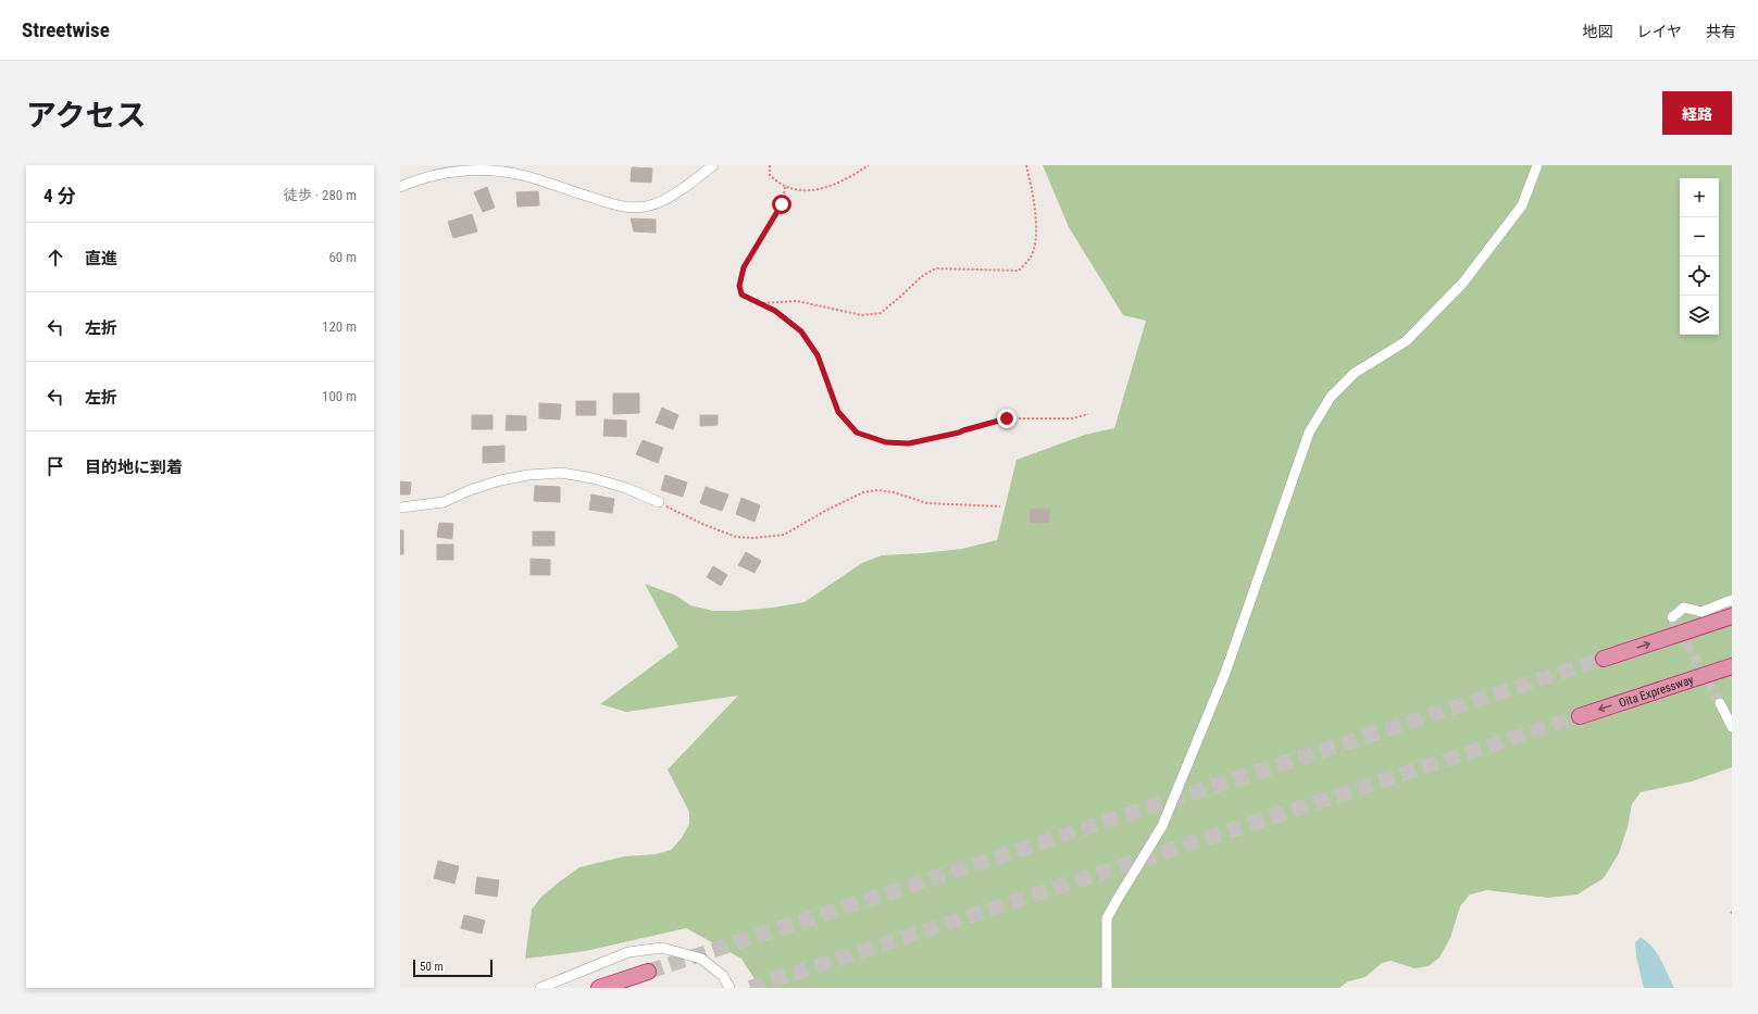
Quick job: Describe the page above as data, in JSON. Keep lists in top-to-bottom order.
{
  "streets": {
    "highway": ["Oita Expressway"]
  },
  "scale_bar": "50 m",
  "page": {
    "header": "Streetwise",
    "nav": ["地図", "レイヤ", "共有"],
    "title": "アクセス",
    "buttons": "経路",
    "heading": ["4 分", "徒歩 · 280 m"],
    "map_buttons": ["+", "−"],
    "list": [
      ["直進", "60 m"],
      ["左折", "120 m"],
      ["左折", "100 m"],
      "目的地に到着"
    ],
    "scale": "50 m"
  }
}
